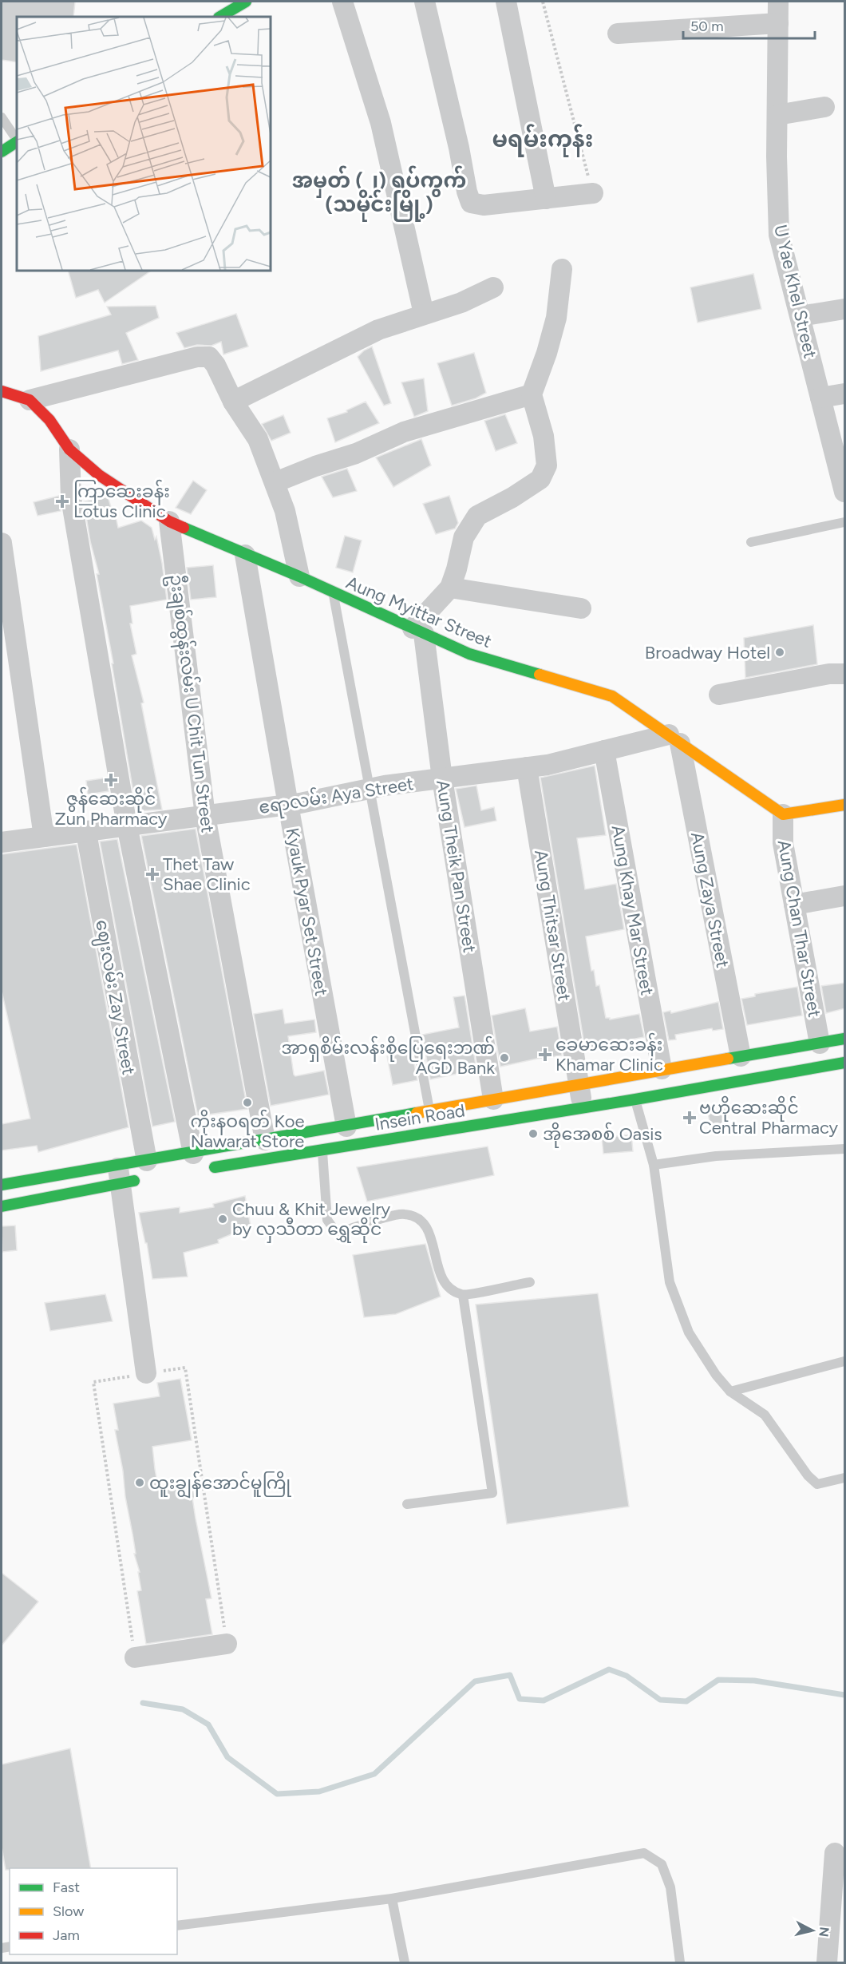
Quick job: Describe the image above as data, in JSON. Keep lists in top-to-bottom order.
{
  "streets": {
    "main road": ["Aung Myittar Street", "Insein Road"],
    "street": [
      "U Yae Khel Street",
      "ဦးချစ်ထွန်းလမ်း U Chit Tun Street",
      "ဧရာလမ်း Aya Street",
      "Aung Theik Pan Street",
      "Aung Zaya Street",
      "Aung Khay Mar Street",
      "Kyauk Pyar Set Street",
      "Aung Thitsar Street",
      "Aung Chan Thar Street",
      "ဈေးလမ်း Zay Street"
    ]
  },
  "crossings": [
    ["Aung Myittar Street", "ဦးချစ်ထွန်းလမ်း U Chit Tun Street"],
    ["Aung Myittar Street", "ဧရာလမ်း Aya Street"],
    ["Aung Myittar Street", "Aung Theik Pan Street"],
    ["Aung Myittar Street", "Aung Zaya Street"],
    ["Aung Myittar Street", "Kyauk Pyar Set Street"],
    ["Aung Myittar Street", "Aung Chan Thar Street"],
    ["ဦးချစ်ထွန်းလမ်း U Chit Tun Street", "ဧရာလမ်း Aya Street"],
    ["ဦးချစ်ထွန်းလမ်း U Chit Tun Street", "Insein Road"],
    ["ဧရာလမ်း Aya Street", "Aung Theik Pan Street"],
    ["ဧရာလမ်း Aya Street", "Aung Zaya Street"],
    ["ဧရာလမ်း Aya Street", "Aung Khay Mar Street"],
    ["ဧရာလမ်း Aya Street", "Kyauk Pyar Set Street"],
    ["ဧရာလမ်း Aya Street", "Aung Thitsar Street"],
    ["ဧရာလမ်း Aya Street", "ဈေးလမ်း Zay Street"],
    ["Aung Theik Pan Street", "Insein Road"],
    ["Aung Zaya Street", "Insein Road"],
    ["Aung Khay Mar Street", "Insein Road"],
    ["Kyauk Pyar Set Street", "Insein Road"],
    ["Aung Thitsar Street", "Insein Road"],
    ["Aung Chan Thar Street", "Insein Road"]
  ],
  "districts": ["မရမ်းကုန်း", "အမှတ် (၂) ရပ်ကွက် (သမိုင်းမြို့)"],
  "places": {
    "health": [
      "ကြာဆေးခန်း Lotus Clinic",
      "ဇွန်ဆေးဆိုင် Zun Pharmacy",
      "Thet Taw Shae Clinic",
      "ခေမာဆေးခန်း Khamar Clinic",
      "ဗဟိုဆေးဆိုင် Central Pharmacy"
    ],
    "other": [
      "Broadway Hotel",
      "အာရှစိမ်းလန်းစိုပြေရေးဘဏ် AGD Bank",
      "ကိုးနဝရတ် Koe Nawarat Store",
      "အိုအေစစ် Oasis",
      "Chuu & Khit Jewelry by လှသီတာ ရွှေဆိုင်",
      "ထူးချွန်အောင်မူကြို"
    ]
  },
  "legend": ["Fast", "Slow", "Jam"],
  "scale_bar": "50 m",
  "north": "right"
}
